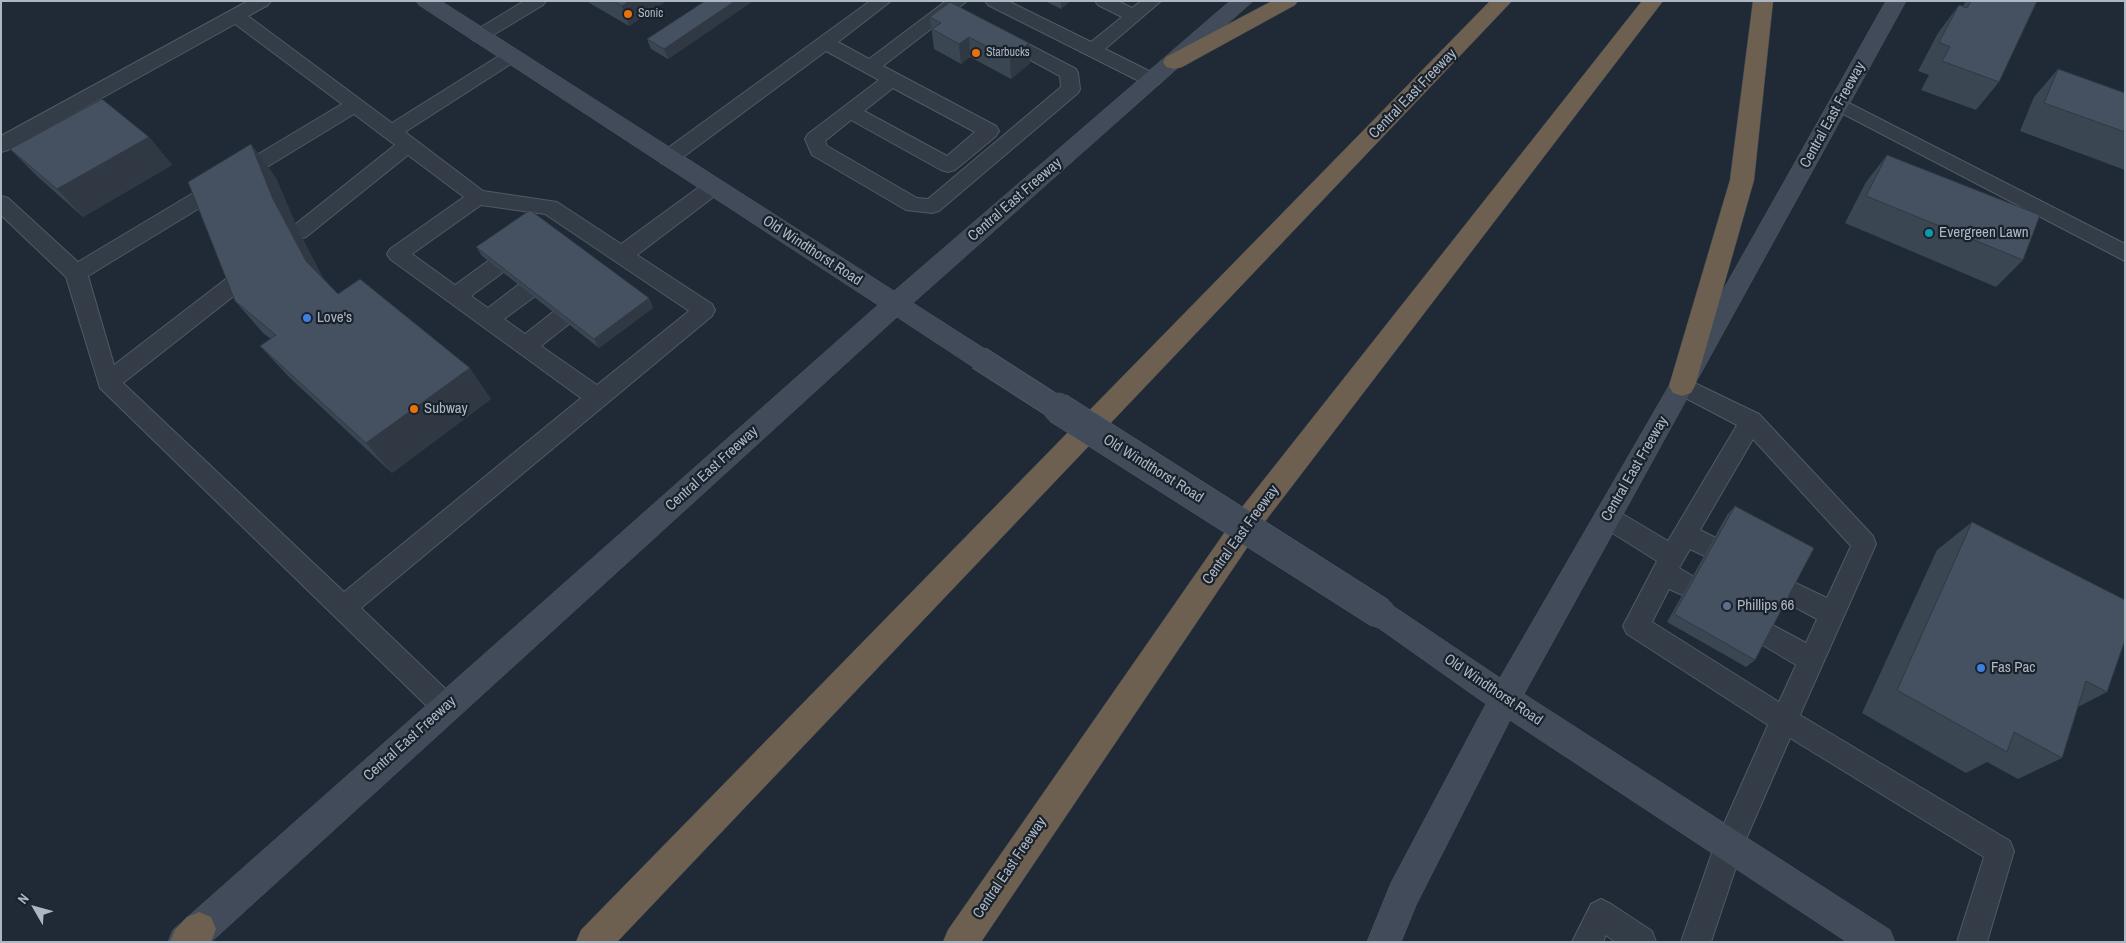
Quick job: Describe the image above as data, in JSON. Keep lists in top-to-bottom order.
{
  "streets": {
    "highway": ["Central East Freeway"],
    "street": ["Old Windthorst Road"]
  },
  "crossings": [
    ["Central East Freeway", "Old Windthorst Road"]
  ],
  "places": [
    "Sonic",
    "Starbucks",
    "Evergreen Lawn",
    "Love's",
    "Subway",
    "Phillips 66",
    "Fas Pac"
  ],
  "north": "top left"
}
